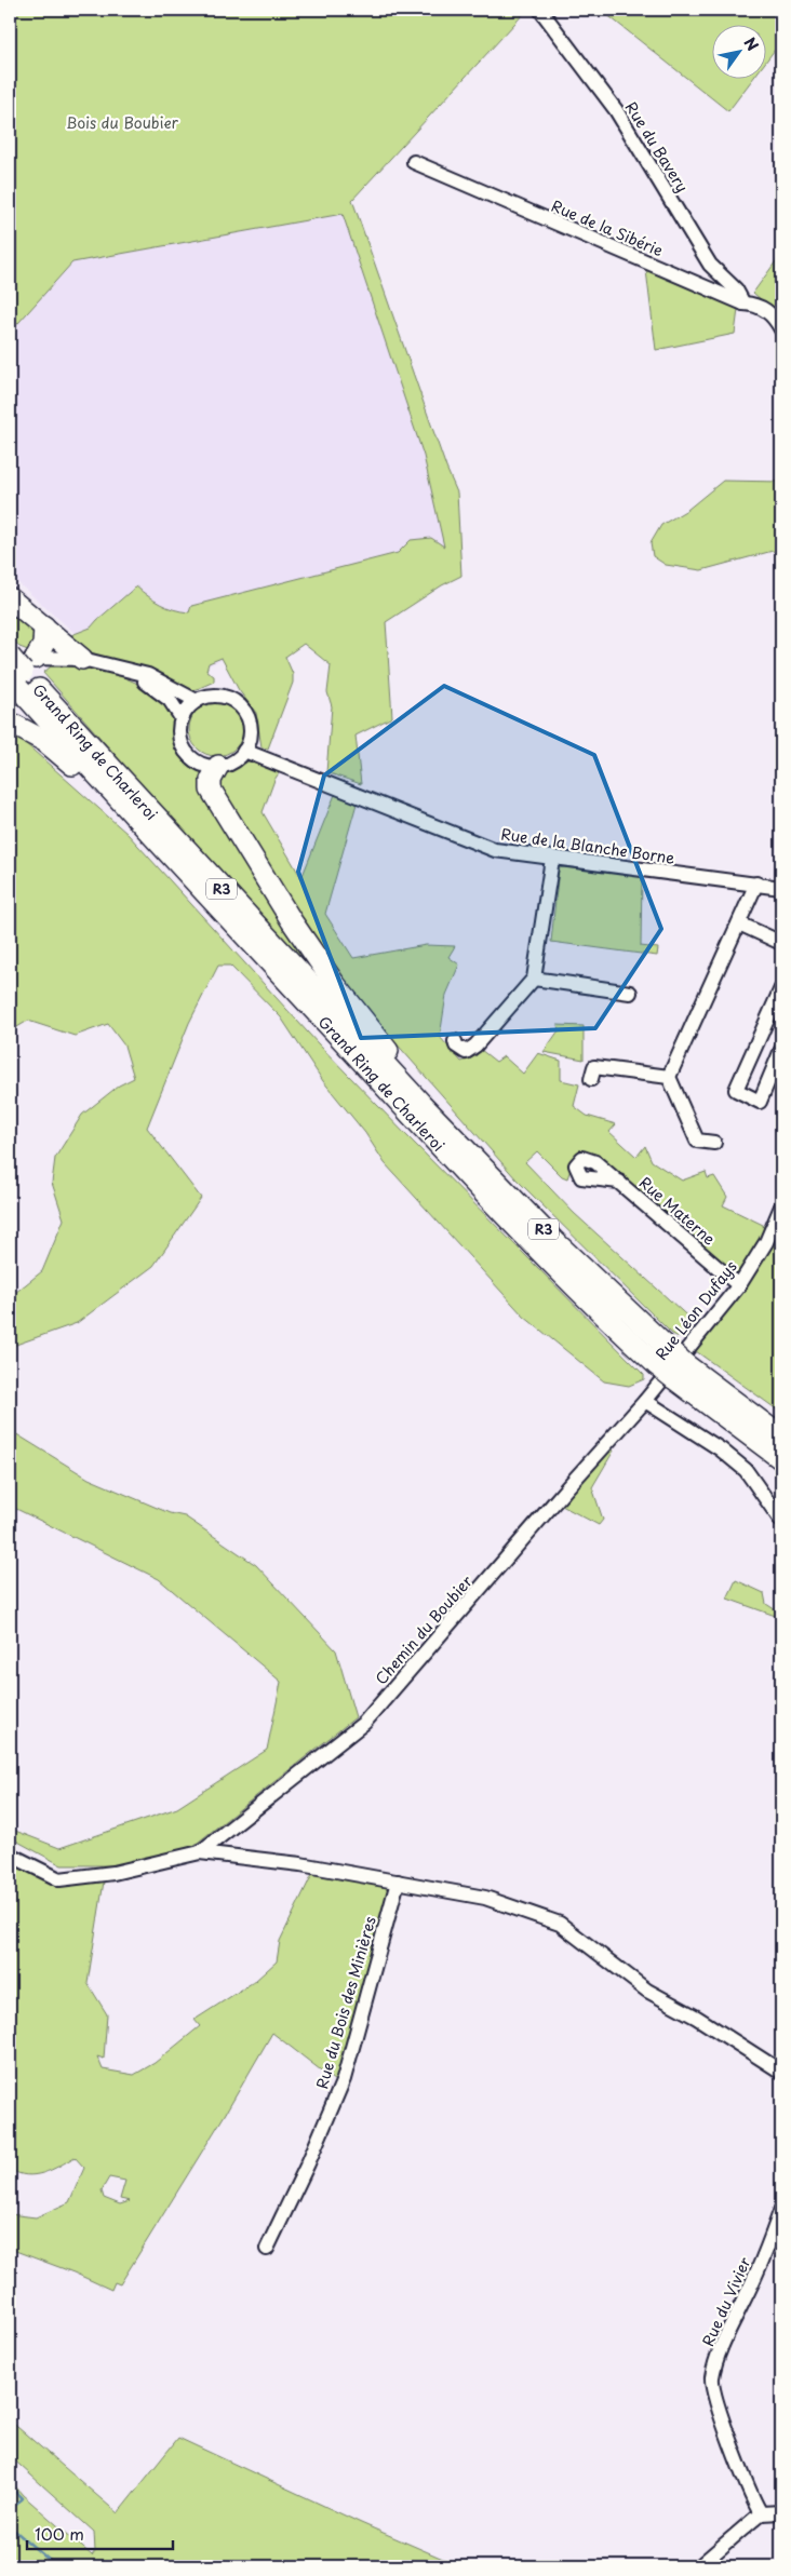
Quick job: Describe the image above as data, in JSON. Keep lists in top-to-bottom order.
{
  "streets": {
    "highway": ["Grand Ring de Charleroi", "R3"],
    "street": [
      "Rue du Bavery",
      "Rue de la Sibérie",
      "Rue de la Blanche Borne",
      "Rue Materne",
      "Rue Léon Dufays",
      "Chemin du Boubier",
      "Rue du Bois des Minières",
      "Rue du Vivier"
    ]
  },
  "crossings": [
    ["Rue du Bavery", "Rue de la Sibérie"],
    ["Rue Materne", "Rue Léon Dufays"],
    ["Rue Léon Dufays", "Chemin du Boubier"]
  ],
  "parks": ["Bois du Boubier"],
  "scale_bar": "100 m",
  "north": "top right"
}
